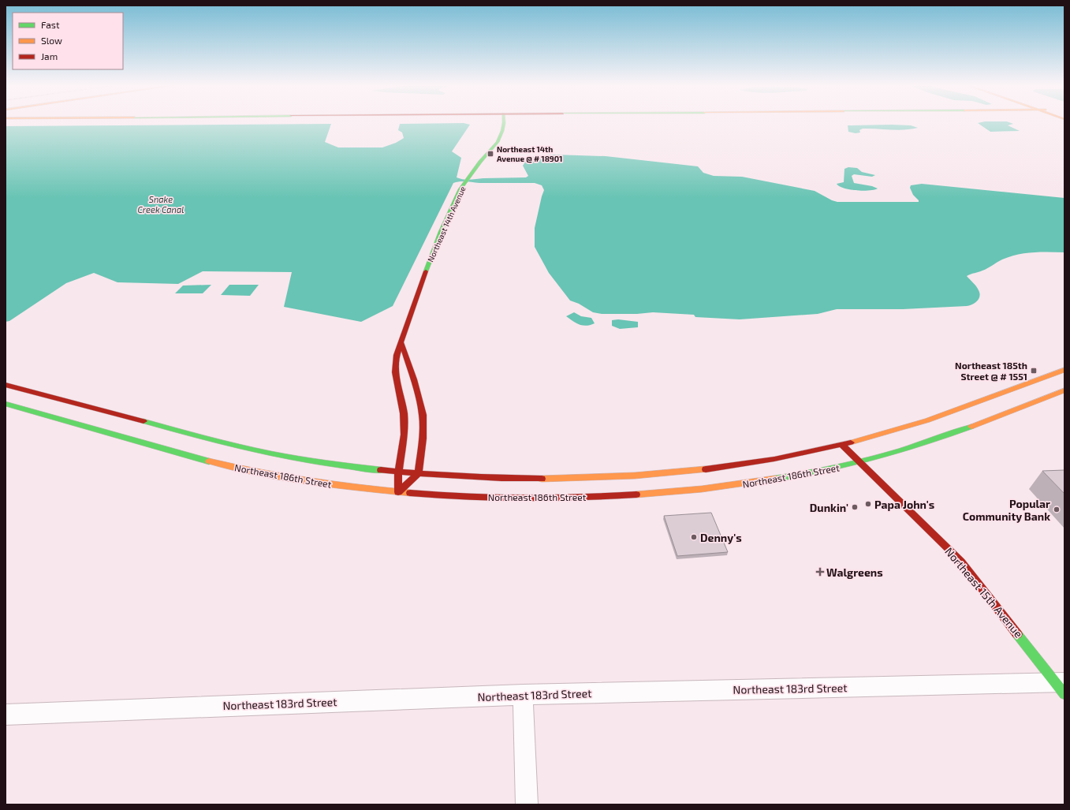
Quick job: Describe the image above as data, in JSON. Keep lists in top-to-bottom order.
{
  "streets": {
    "main road": ["Northeast 14th Avenue", "Northeast 186th Street", "Northeast 15th Avenue"],
    "street": ["Northeast 183rd Street"]
  },
  "crossings": [
    ["Northeast 14th Avenue", "Northeast 186th Street"],
    ["Northeast 186th Street", "Northeast 15th Avenue"],
    ["Northeast 15th Avenue", "Northeast 183rd Street"]
  ],
  "water": ["Snake Creek Canal"],
  "places": {
    "transit": ["Northeast 14th Avenue @ # 18901", "Northeast 185th Street @ # 1551"],
    "other": [
      "Papa John's",
      "Dunkin'",
      "Popular Community Bank",
      "Denny's"
    ],
    "health": ["Walgreens"]
  },
  "legend": ["Fast", "Slow", "Jam"]
}
